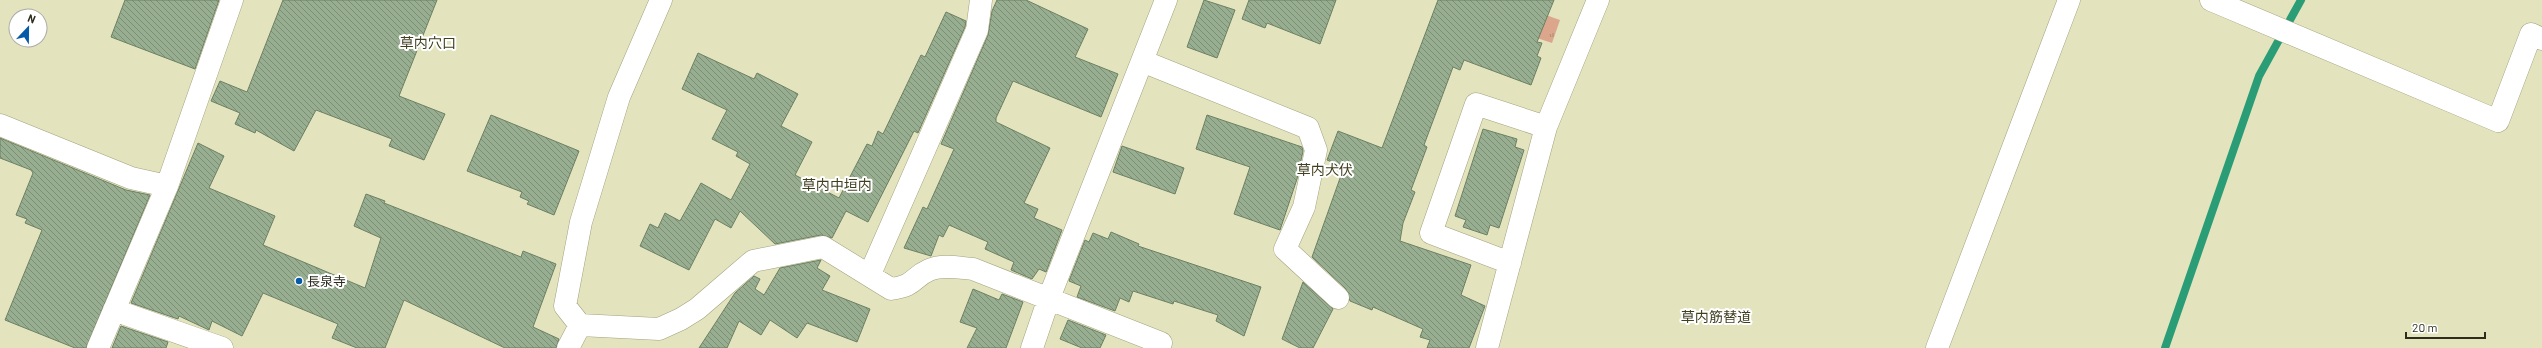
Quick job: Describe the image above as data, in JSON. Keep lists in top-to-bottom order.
{
  "districts": [
    "草内穴口",
    "草内犬伏",
    "草内中垣内",
    "草内筋替道"
  ],
  "places": ["長泉寺"],
  "scale_bar": "20 m",
  "north": "top"
}
